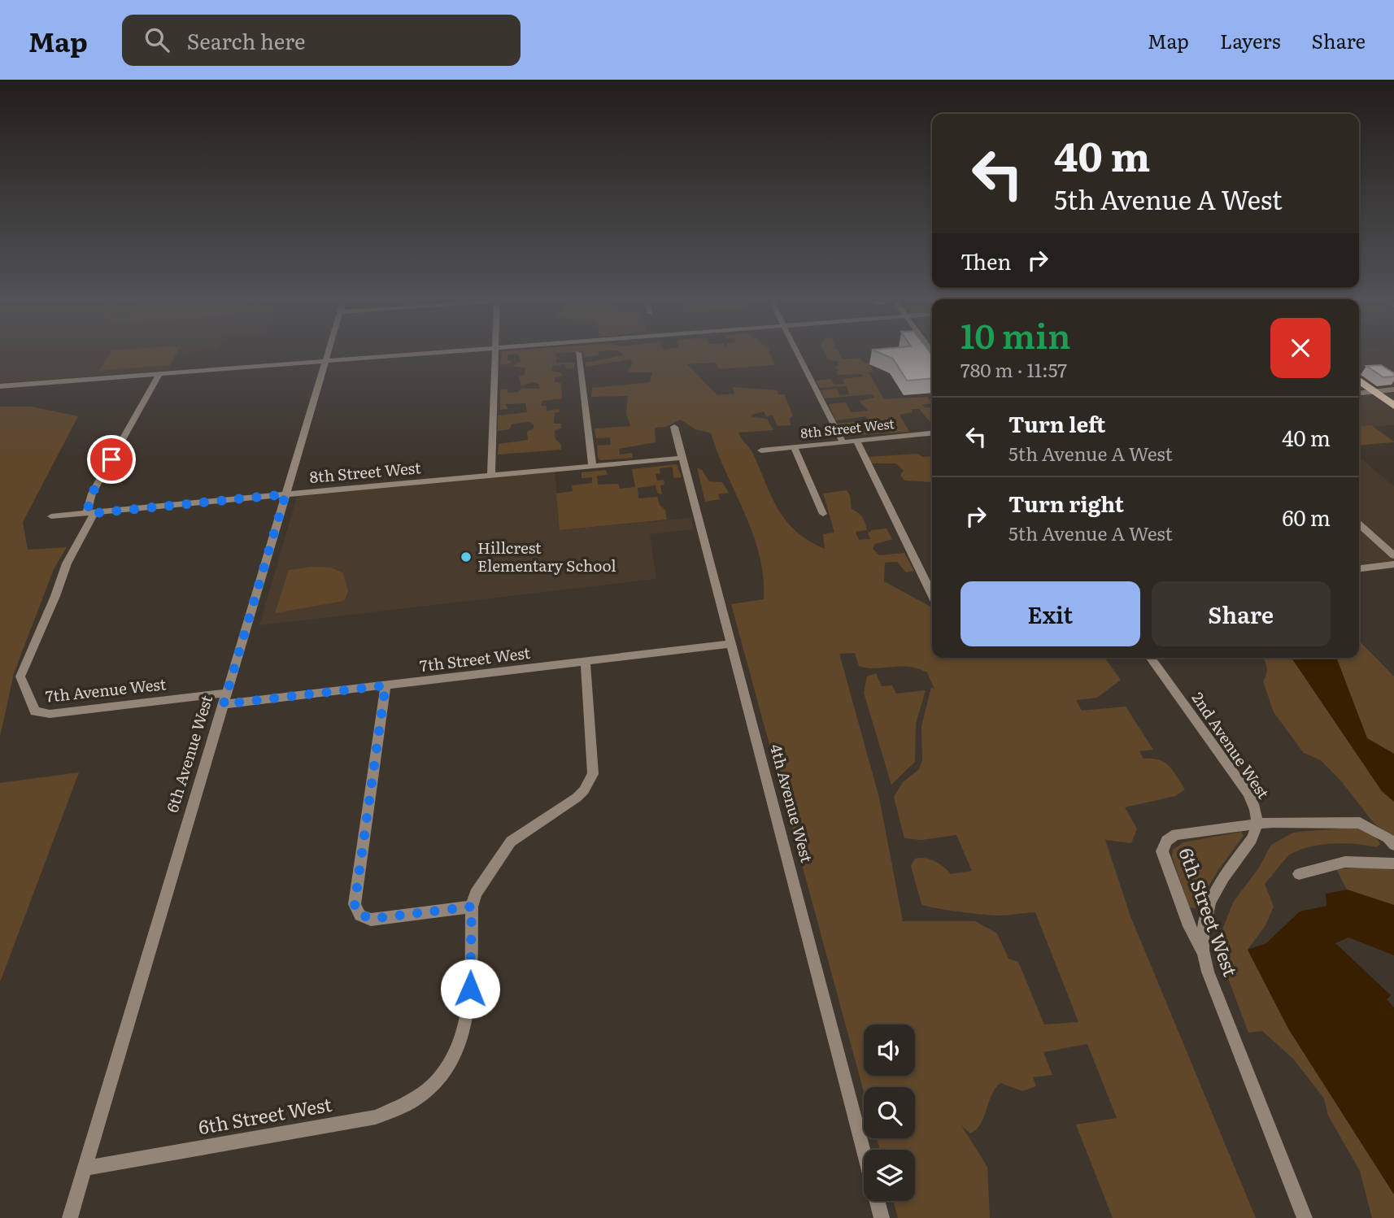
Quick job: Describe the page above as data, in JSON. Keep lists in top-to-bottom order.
{
  "streets": {
    "street": [
      "8th Street West",
      "7th Street West",
      "7th Avenue West",
      "2nd Avenue West",
      "6th Avenue West",
      "4th Avenue West",
      "6th Street West"
    ]
  },
  "crossings": [
    ["8th Street West", "7th Avenue West"],
    ["8th Street West", "6th Avenue West"],
    ["8th Street West", "4th Avenue West"],
    ["7th Street West", "7th Avenue West"],
    ["7th Street West", "6th Avenue West"],
    ["7th Street West", "4th Avenue West"],
    ["7th Avenue West", "6th Avenue West"],
    ["2nd Avenue West", "6th Street West"],
    ["6th Avenue West", "6th Street West"]
  ],
  "places": ["Hillcrest Elementary School"],
  "page": {
    "header": "Map",
    "search": "Search here",
    "nav": ["Map", "Layers", "Share"],
    "turn": ["40 m", "5th Avenue A West"],
    "then": "Then",
    "heading": ["10 min", "780 m · 11:57"],
    "list": [
      {
        "name": "Turn left",
        "note": "5th Avenue A West",
        "value": "40 m"
      },
      {
        "name": "Turn right",
        "note": "5th Avenue A West",
        "value": "60 m"
      }
    ],
    "buttons": ["Exit", "Share"]
  }
}
